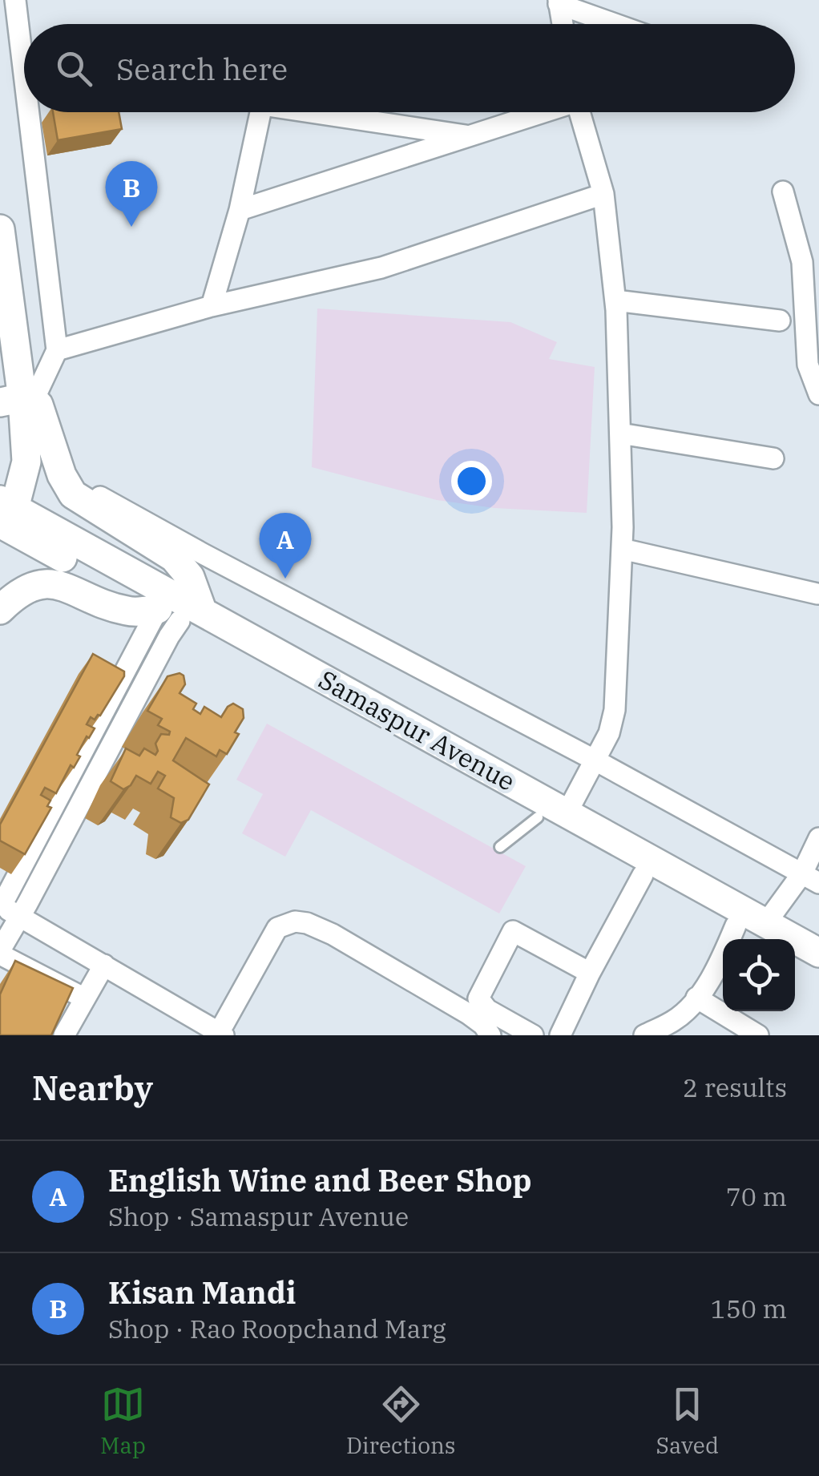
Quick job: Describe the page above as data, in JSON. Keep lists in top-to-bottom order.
{
  "streets": {
    "main road": ["Samaspur Avenue"]
  },
  "page": {
    "search": "Search here",
    "pins": ["B", "A"],
    "heading": ["Nearby", "2 results"],
    "list": [
      {
        "mark": "A",
        "name": "English Wine and Beer Shop",
        "note": "Shop · Samaspur Avenue",
        "value": "70 m"
      },
      {
        "mark": "B",
        "name": "Kisan Mandi",
        "note": "Shop · Rao Roopchand Marg",
        "value": "150 m"
      }
    ],
    "nav": ["Map", "Directions", "Saved"]
  }
}
